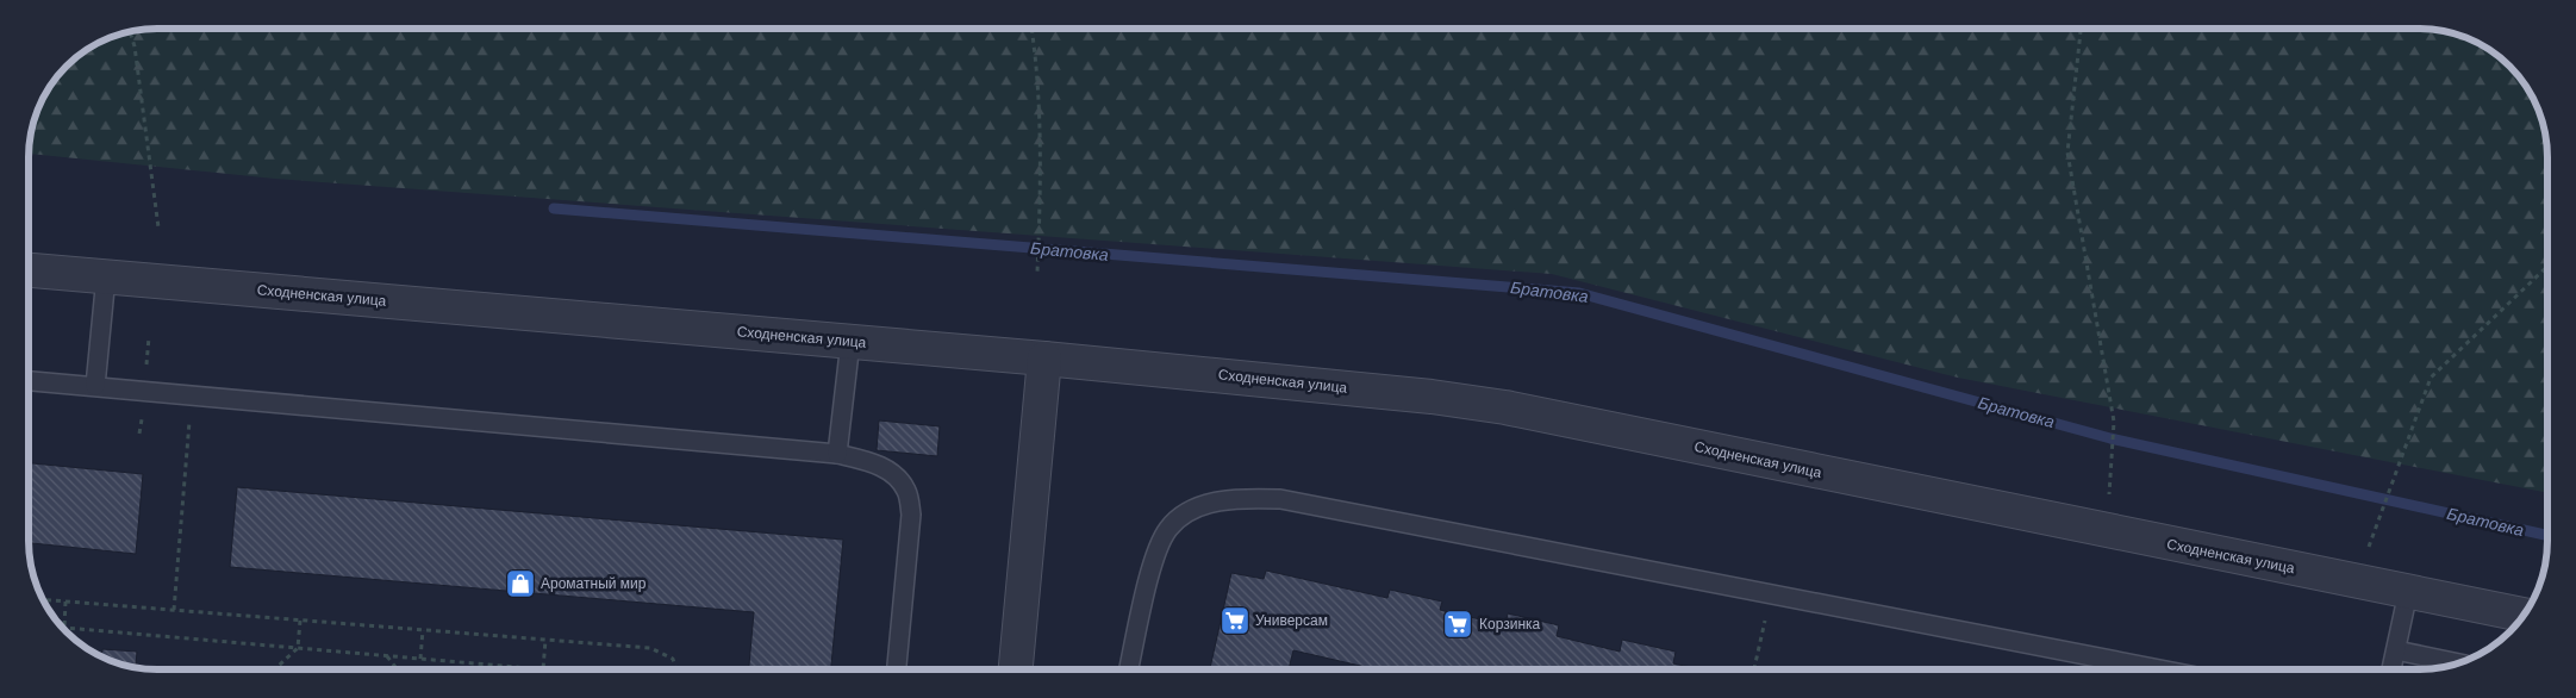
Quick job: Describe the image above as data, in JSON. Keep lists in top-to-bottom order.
{
  "streets": {
    "street": ["Сходненская улица"]
  },
  "water": ["Братовка"],
  "places": {
    "shop": ["Ароматный мир"],
    "supermarket": ["Универсам", "Корзинка"]
  }
}
